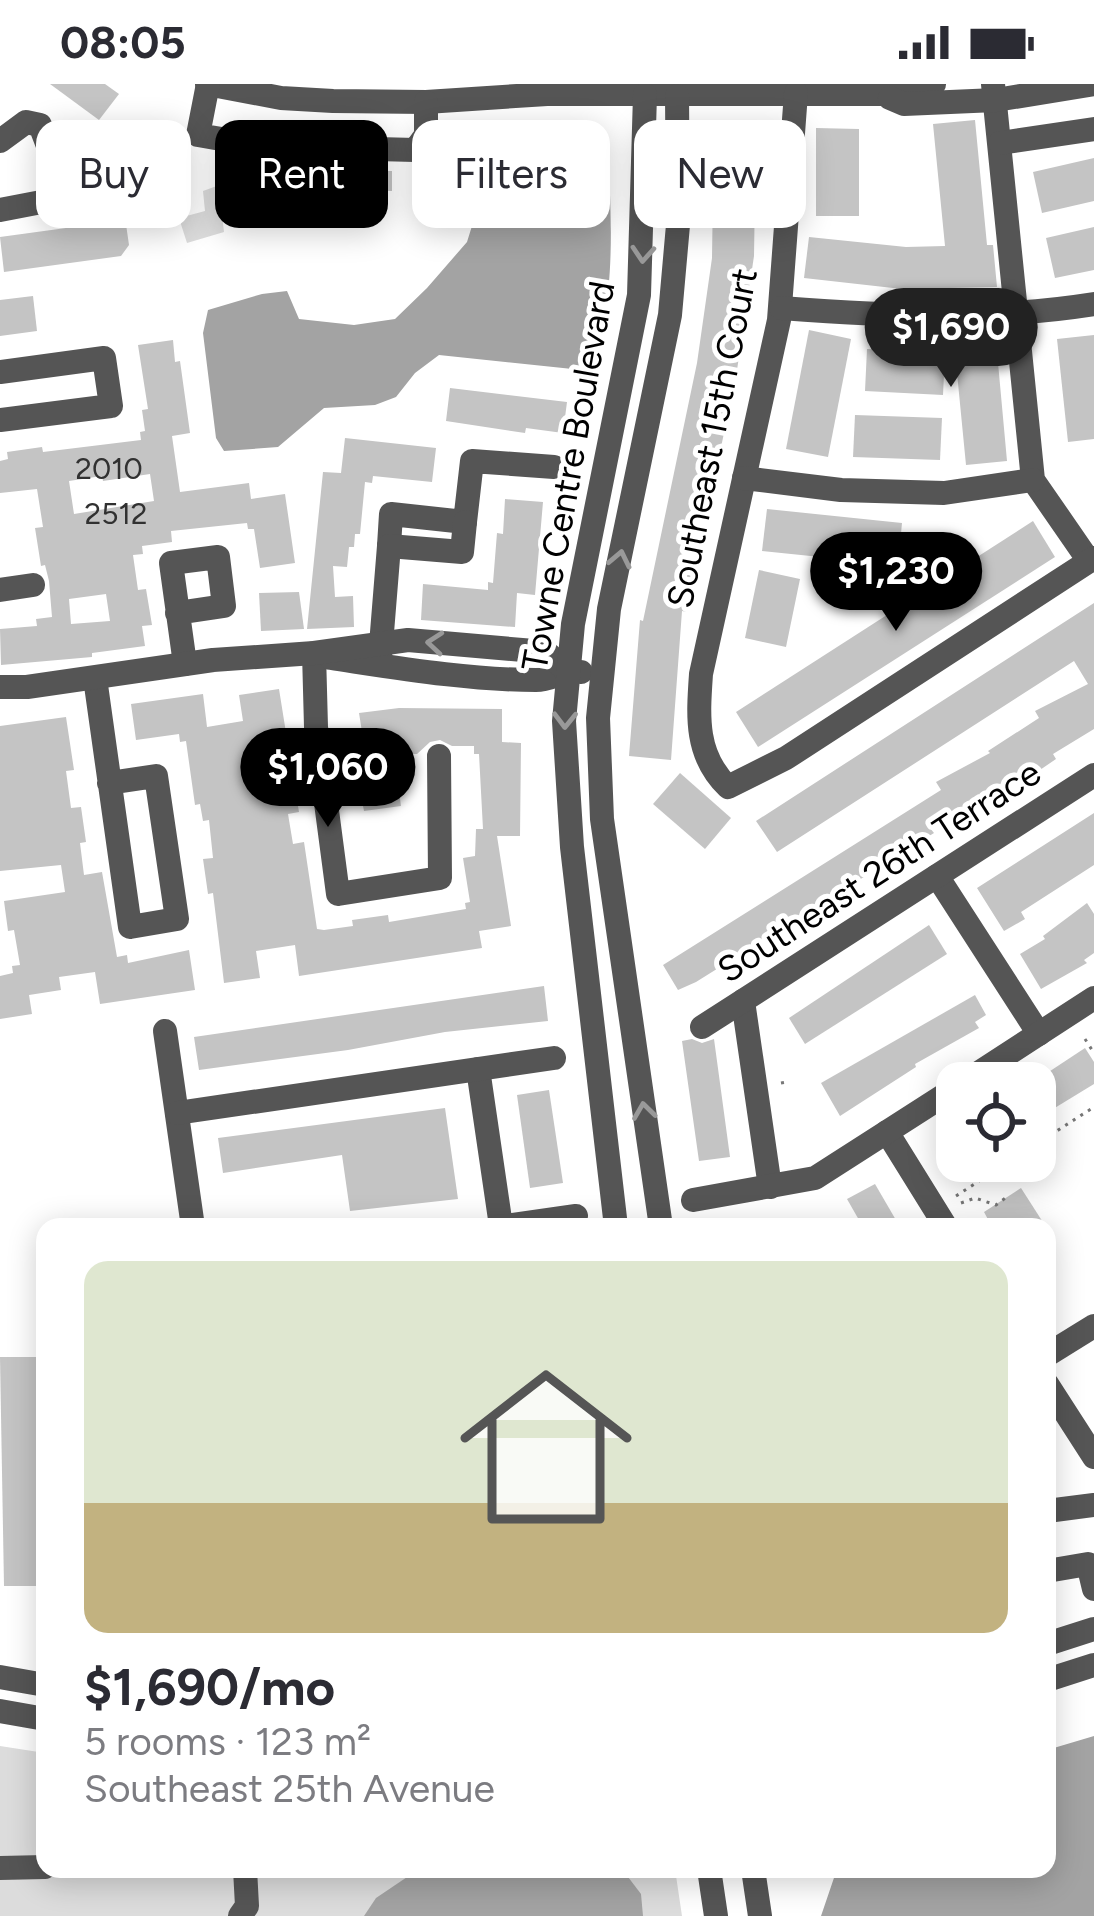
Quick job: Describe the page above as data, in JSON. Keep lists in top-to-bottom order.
{
  "streets": {
    "street": ["Southeast 15th Court", "Towne Centre Boulevard", "Southeast 26th Terrace"]
  },
  "house_numbers": ["2010", "2512"],
  "page": {
    "status": "08:05",
    "chip": [
      "Buy",
      "Rent",
      "Filters",
      "New"
    ],
    "price": ["$1,690", "$1,230", "$1,060"],
    "list": [
      {
        "name": "$1,690/mo",
        "note": "5 rooms · 123 m² · Southeast 25th Avenue"
      }
    ]
  }
}
